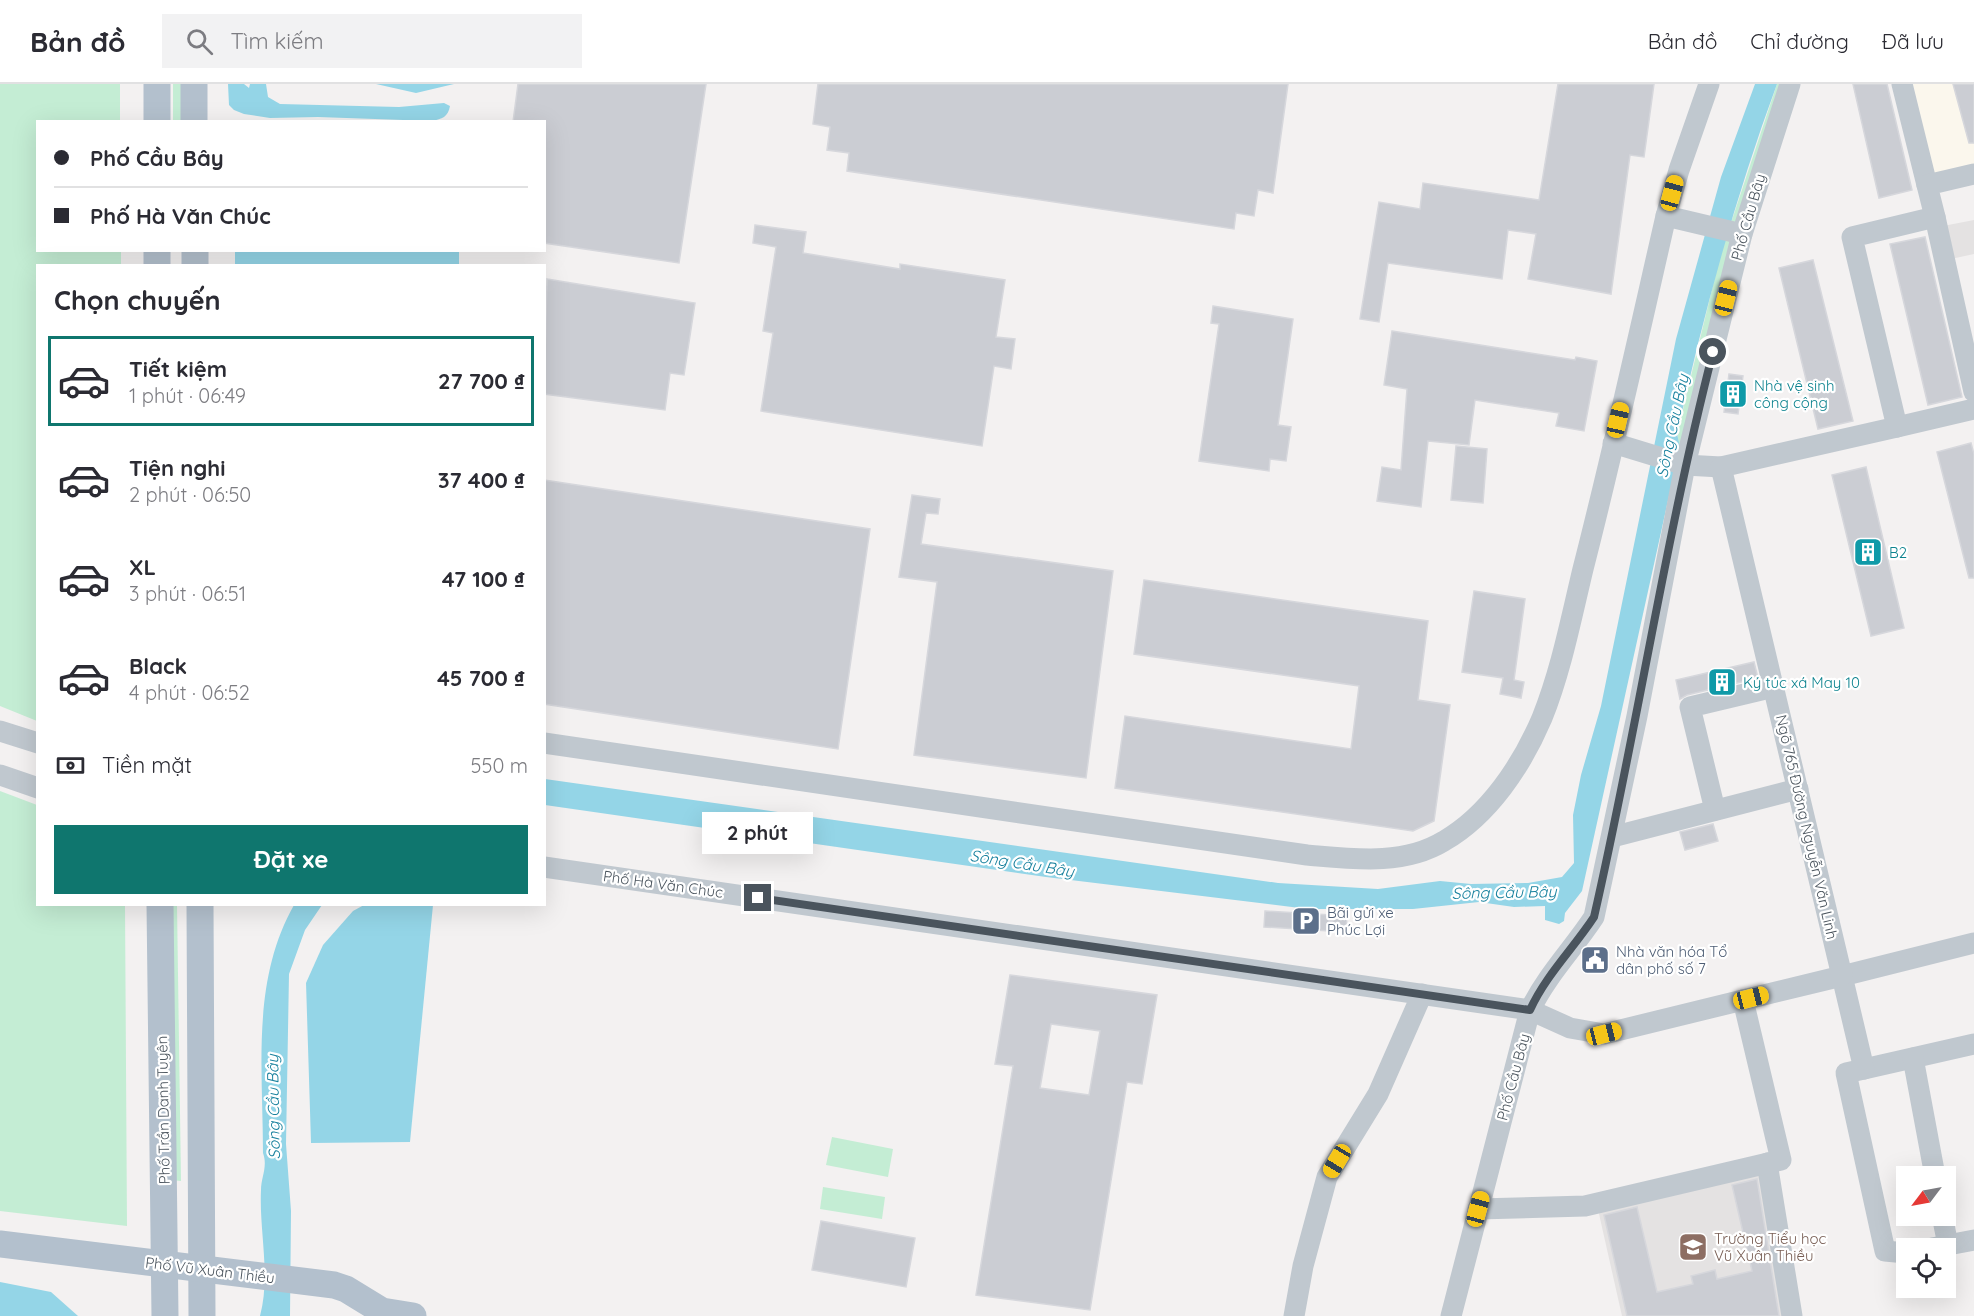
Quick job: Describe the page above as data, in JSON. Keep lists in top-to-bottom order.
{
  "streets": {
    "main road": ["Phố Trần Danh Tuyên", "Phố Vũ Xuân Thiều"],
    "street": ["Phố Cầu Bây", "Ngõ 765 Đường Nguyễn Văn Linh", "Phố Hà Văn Chúc"]
  },
  "crossings": [
    ["Phố Cầu Bây", "Phố Hà Văn Chúc"],
    ["Phố Trần Danh Tuyên", "Phố Vũ Xuân Thiều"]
  ],
  "water": ["Sông Cầu Bây"],
  "places": {
    "building": ["Nhà vệ sinh công cộng", "B2", "Ký túc xá May 10"],
    "parking": ["Bãi gửi xe Phúc Lợi"],
    "public building": ["Nhà văn hóa Tổ dân phố số 7"],
    "school or university": ["Trường Tiểu học Vũ Xuân Thiều"]
  },
  "north": "bottom left",
  "page": {
    "header": "Bản đồ",
    "search": "Tìm kiếm",
    "nav": ["Bản đồ", "Chỉ đường", "Đã lưu"],
    "banner": ["Phố Cầu Bây", "Phố Hà Văn Chúc"],
    "heading": "Chọn chuyến",
    "list": [
      {
        "name": "Tiết kiệm",
        "note": "1 phút · 06:49",
        "value": "27 700 ₫"
      },
      {
        "name": "Tiện nghi",
        "note": "2 phút · 06:50",
        "value": "37 400 ₫"
      },
      {
        "name": "XL",
        "note": "3 phút · 06:51",
        "value": "47 100 ₫"
      },
      {
        "name": "Black",
        "note": "4 phút · 06:52",
        "value": "45 700 ₫"
      }
    ],
    "pay": ["Tiền mặt", "550 m"],
    "bubble": "2 phút",
    "buttons": "Đặt xe"
  }
}
